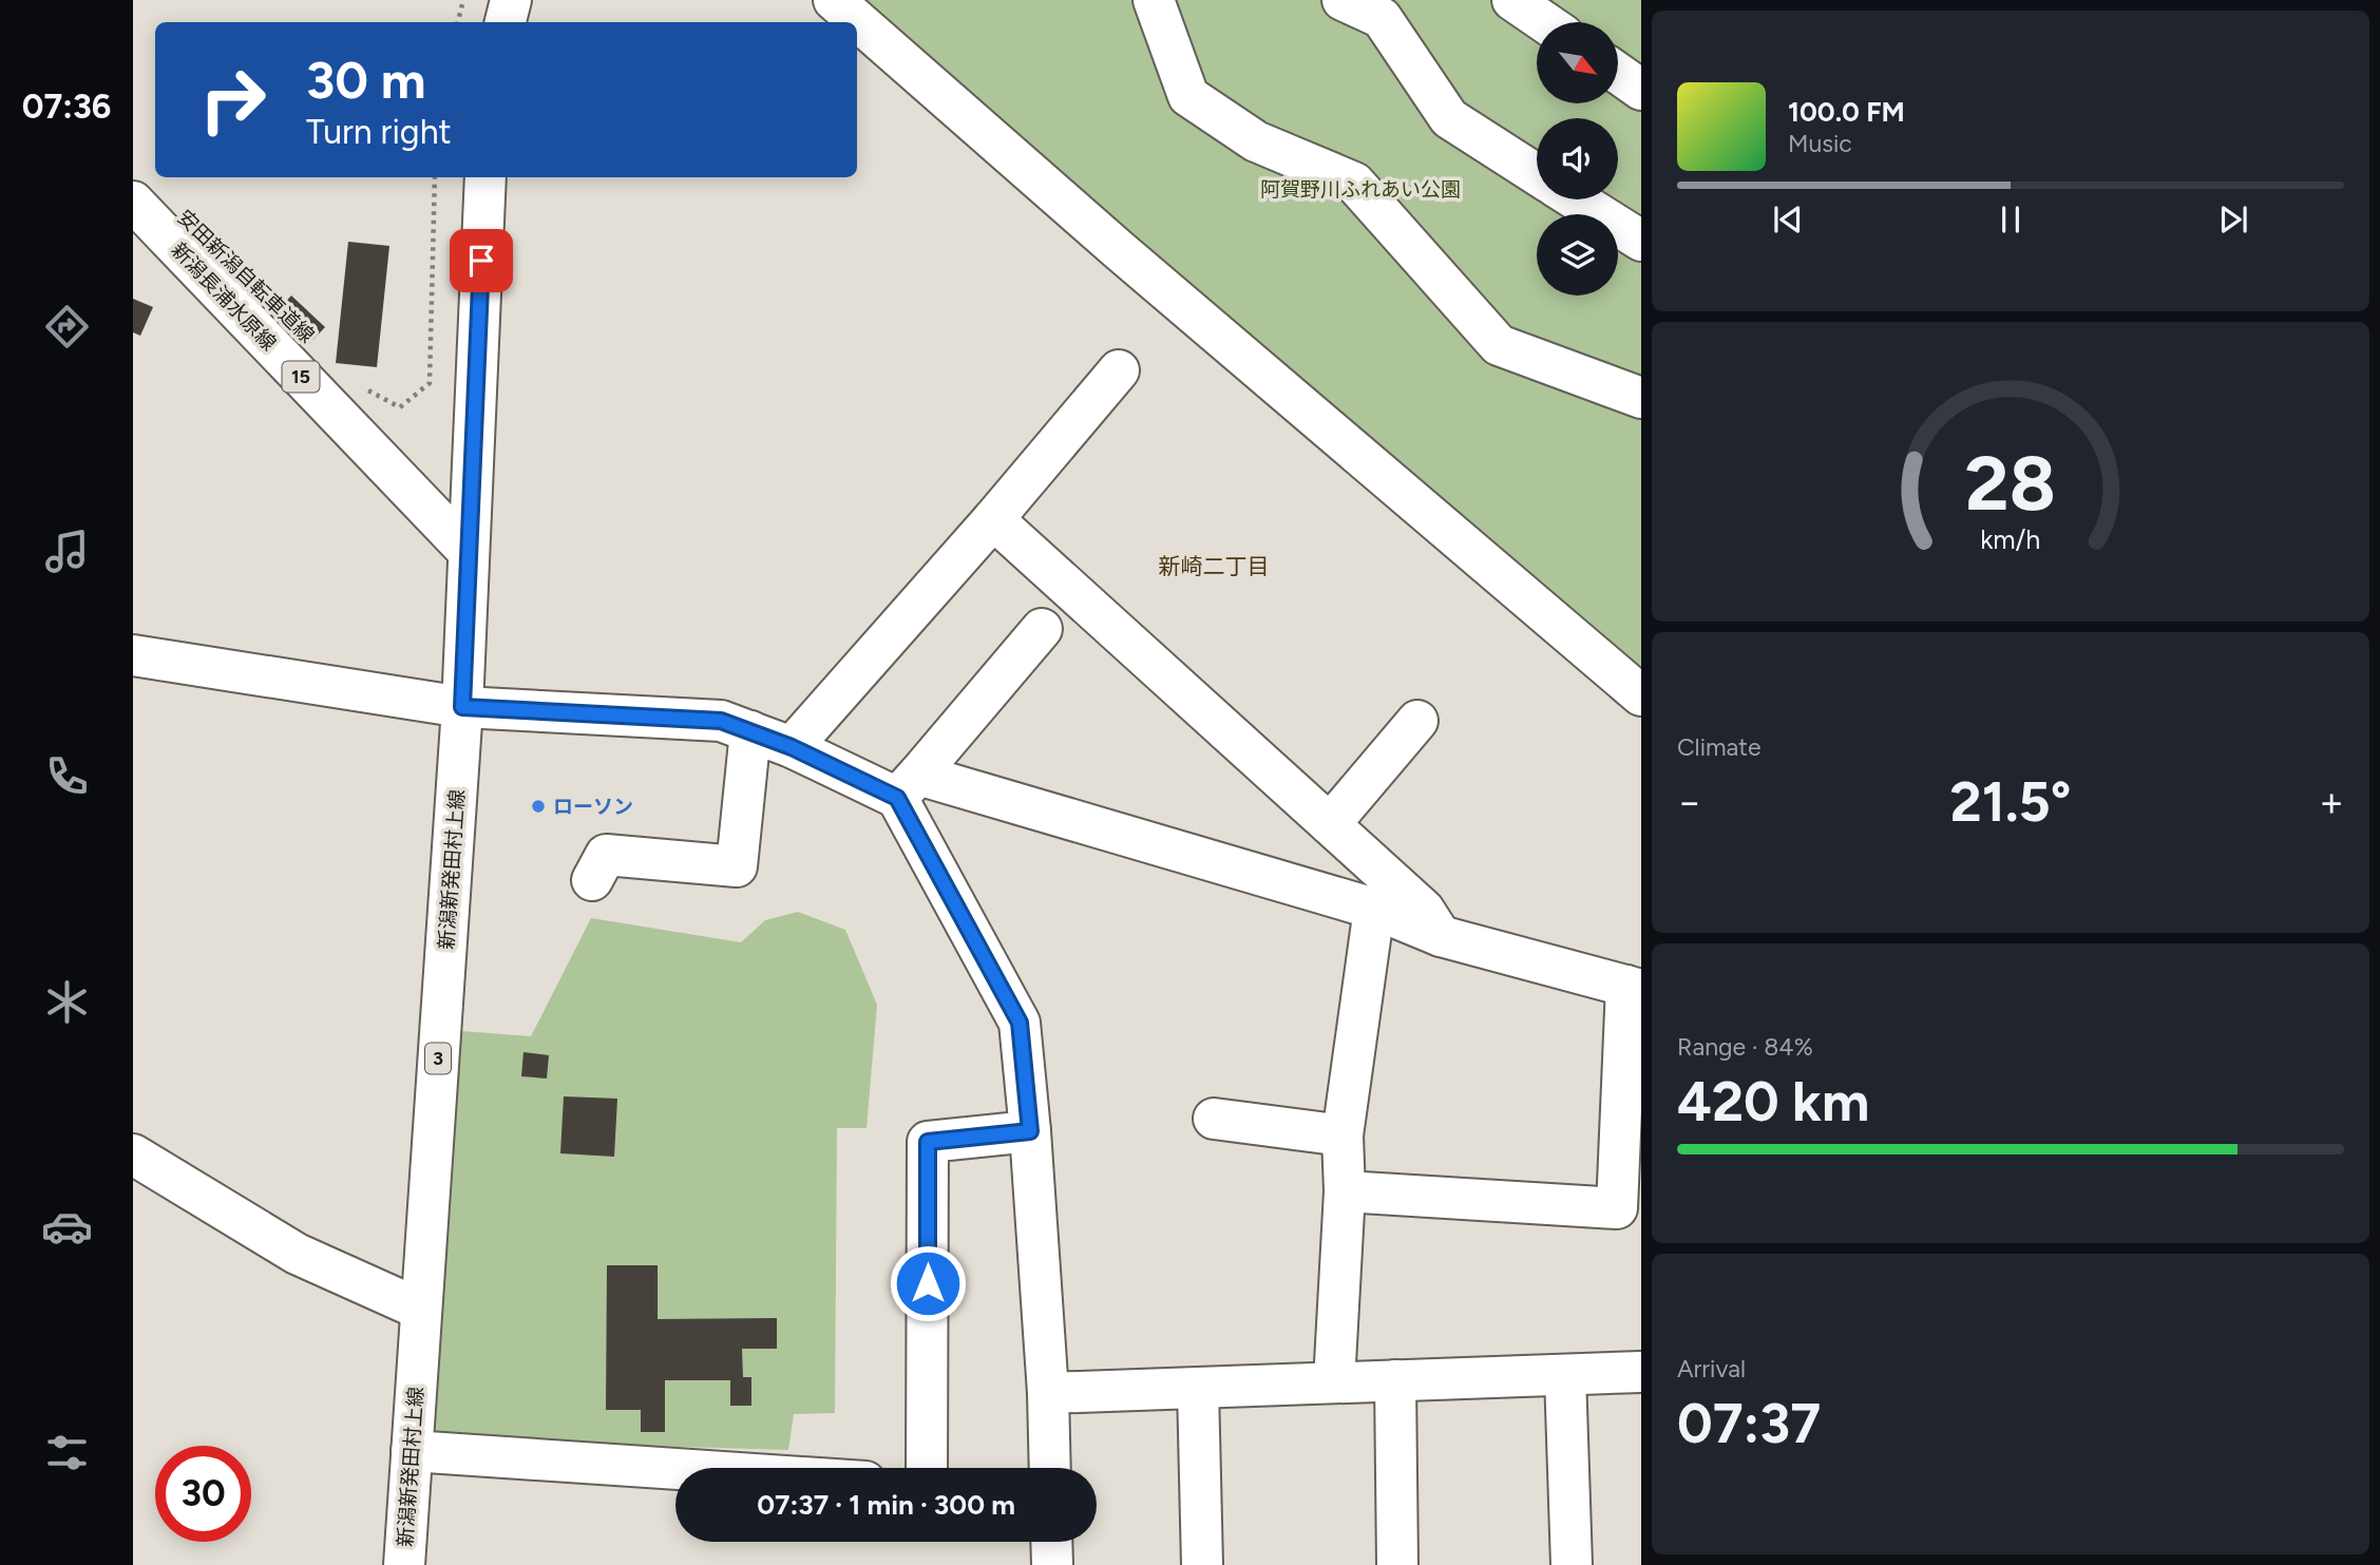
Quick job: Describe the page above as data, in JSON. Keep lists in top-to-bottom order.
{
  "streets": {
    "street": [
      "新潟長浦水原線",
      "15",
      "新潟新発田村上線",
      "3"
    ]
  },
  "crossings": [
    ["新潟長浦水原線", "新潟新発田村上線"]
  ],
  "districts": ["新崎二丁目"],
  "parks": ["阿賀野川ふれあい公園"],
  "places": ["ローソン"],
  "north": "bottom right",
  "page": {
    "tabs": "07:36",
    "turn": ["30 m", "Turn right"],
    "song": ["100.0 FM", "Music"],
    "tile": [
      "Climate",
      ["Range · 84%", "420 km"],
      ["Arrival", "07:37"]
    ],
    "heat": ["−", "21.5°", "+"],
    "limit": "30",
    "trip": "07:37 · 1 min · 300 m",
    "gauge": ["28", "km/h"]
  }
}
